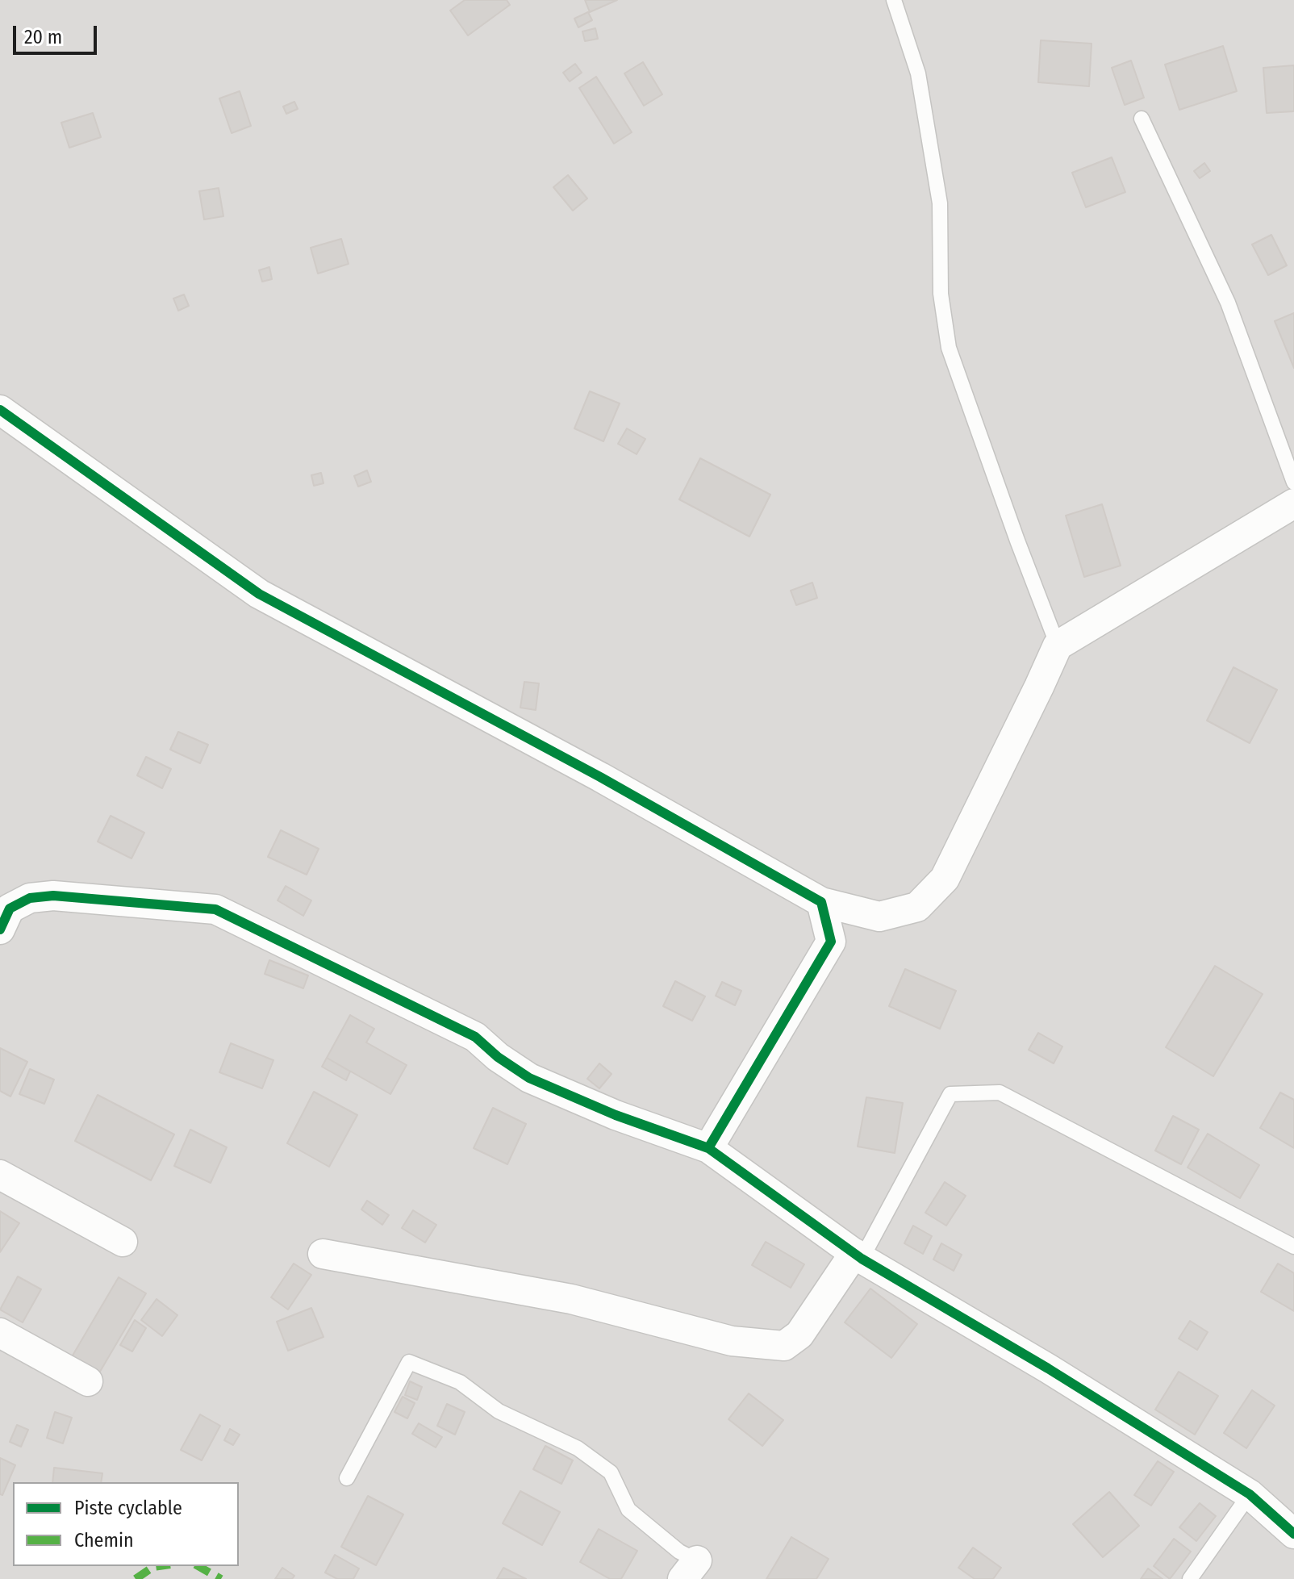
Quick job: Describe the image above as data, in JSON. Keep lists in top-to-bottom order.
{
  "legend": ["Piste cyclable", "Chemin"],
  "scale_bar": "20 m"
}
